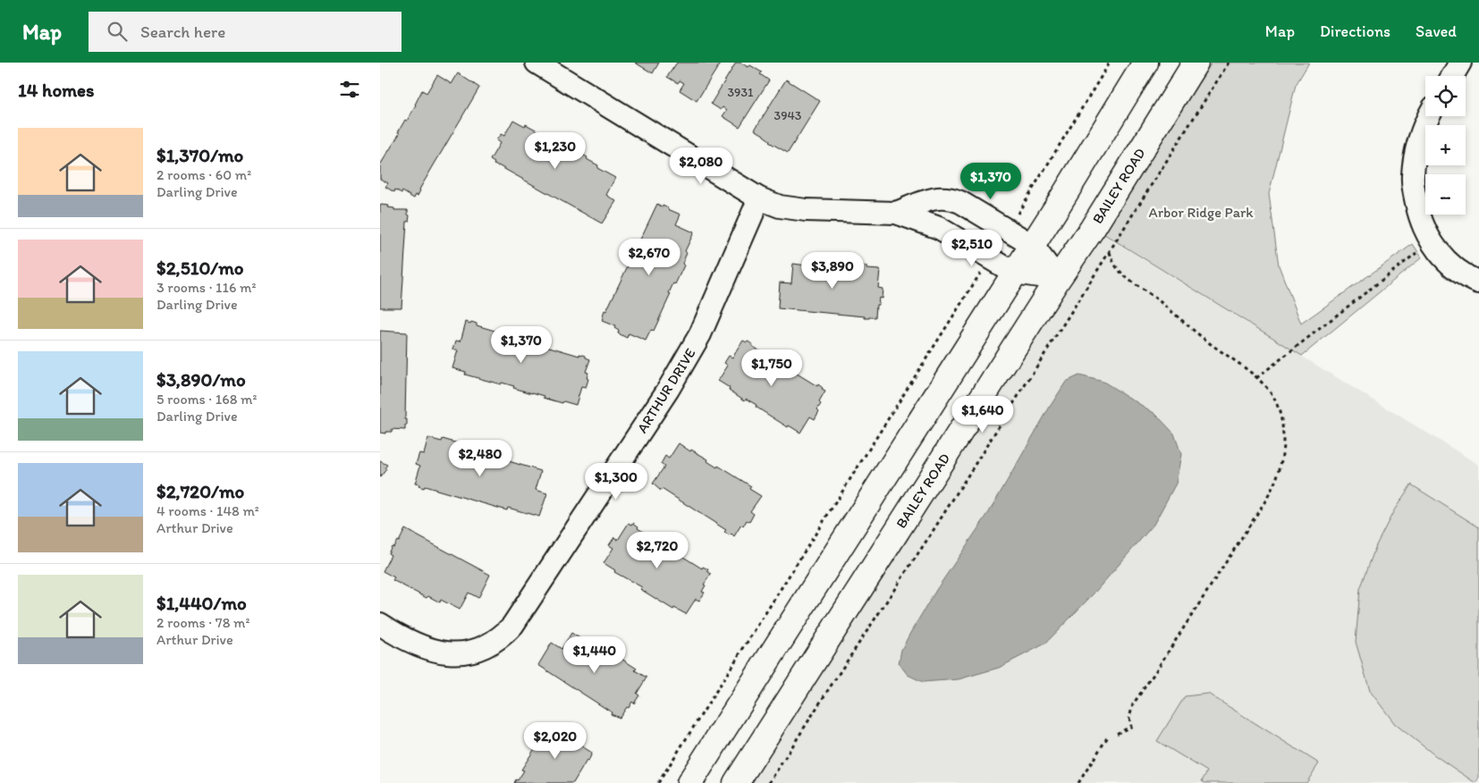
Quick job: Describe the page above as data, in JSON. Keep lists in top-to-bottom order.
{
  "streets": {
    "main road": ["BAILEY ROAD"],
    "street": ["ARTHUR DRIVE"]
  },
  "parks": ["Arbor Ridge Park"],
  "house_numbers": ["3931", "3943"],
  "page": {
    "header": "Map",
    "search": "Search here",
    "nav": ["Map", "Directions", "Saved"],
    "heading": "14 homes",
    "map_buttons": ["+", "−"],
    "list": [
      {
        "name": "$1,370/mo",
        "note": "2 rooms · 60 m² · Darling Drive"
      },
      {
        "name": "$2,510/mo",
        "note": "3 rooms · 116 m² · Darling Drive"
      },
      {
        "name": "$3,890/mo",
        "note": "5 rooms · 168 m² · Darling Drive"
      },
      {
        "name": "$2,720/mo",
        "note": "4 rooms · 148 m² · Arthur Drive"
      },
      {
        "name": "$1,440/mo",
        "note": "2 rooms · 78 m² · Arthur Drive"
      }
    ],
    "price": [
      "$1,230",
      "$2,080",
      "$1,370",
      "$2,510",
      "$2,670",
      "$3,890",
      "$1,370",
      "$1,750",
      "$1,640",
      "$2,480",
      "$1,300",
      "$2,720",
      "$1,440",
      "$2,020"
    ]
  }
}
